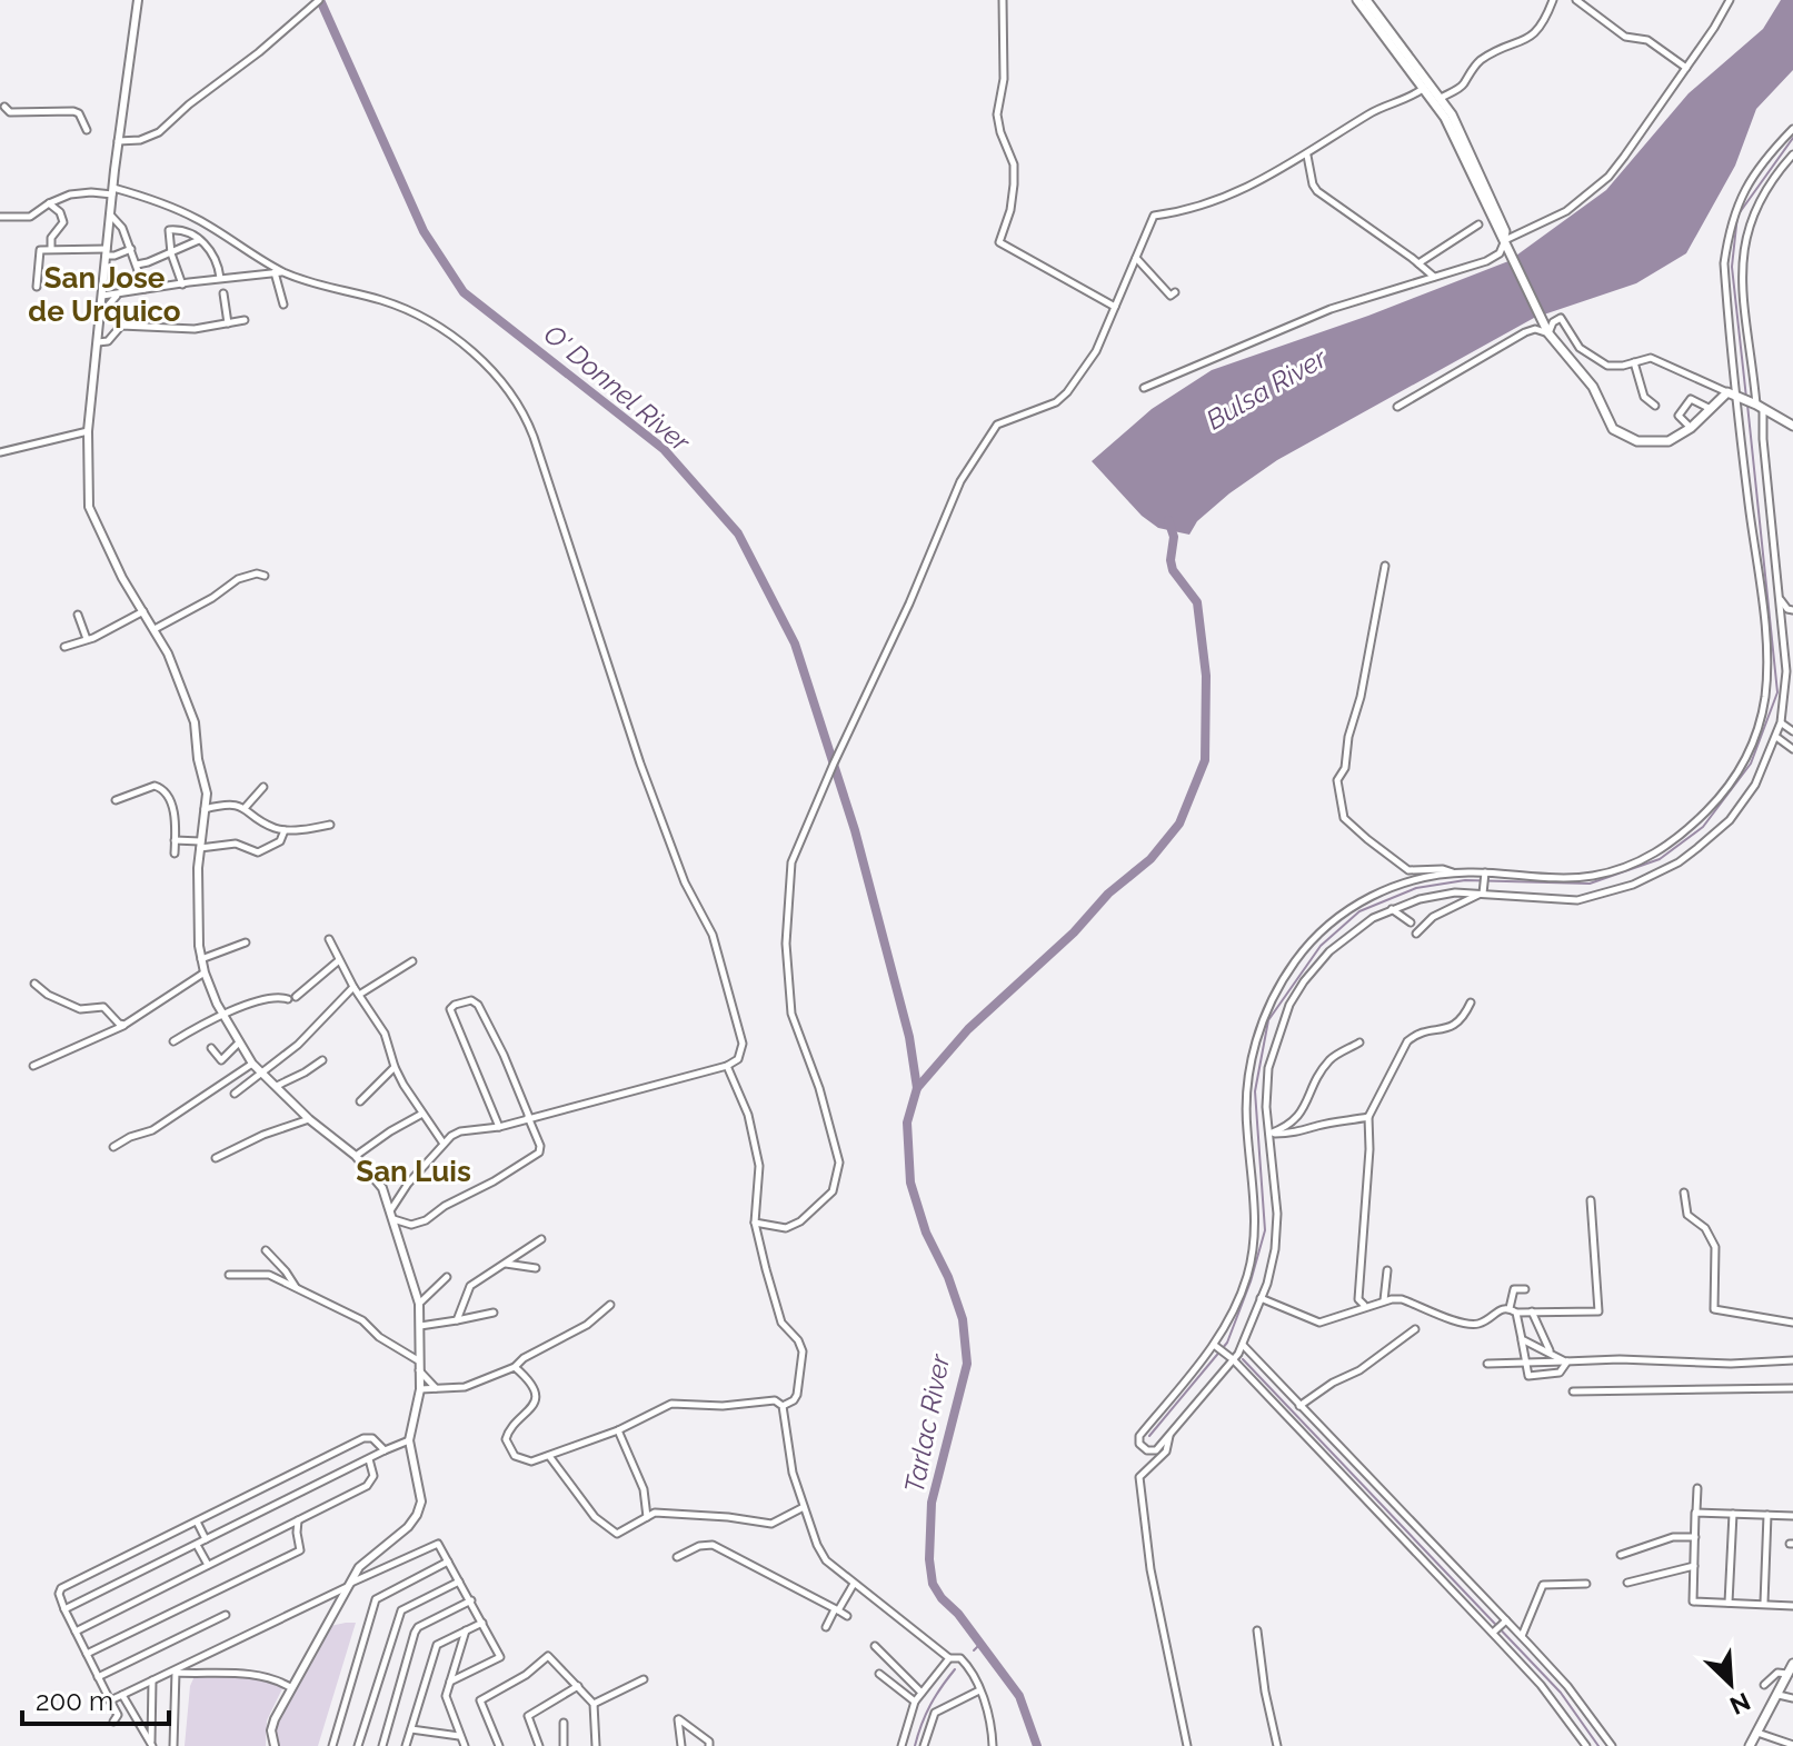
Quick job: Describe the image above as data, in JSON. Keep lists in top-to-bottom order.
{
  "districts": ["San Jose de Urquico", "San Luis"],
  "water": ["O' Donnel River", "Bulsa River", "Tarlac River"],
  "scale_bar": "200 m",
  "north": "bottom right"
}
